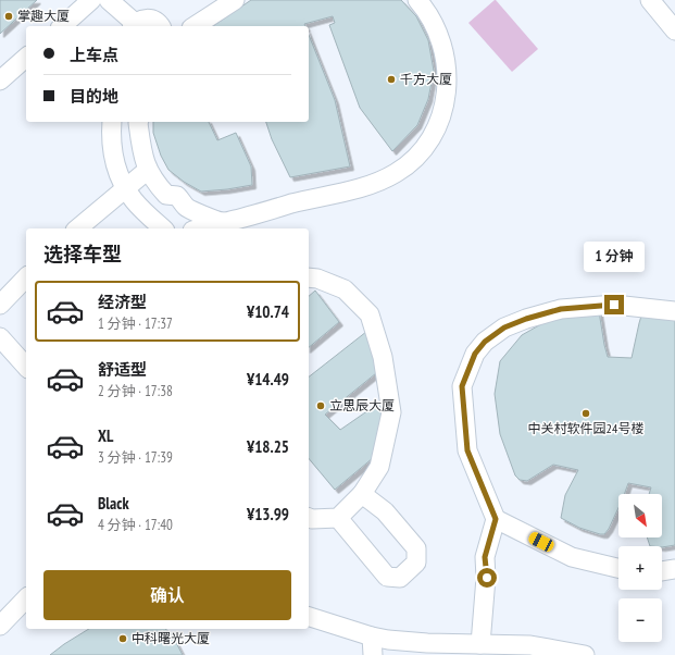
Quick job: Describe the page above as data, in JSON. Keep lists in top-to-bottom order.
{
  "places": [
    "掌趣大厦",
    "千方大厦",
    "立思辰大厦",
    "中关村软件园24号楼",
    "中科曙光大厦"
  ],
  "north": "bottom right",
  "page": {
    "banner": ["上车点", "目的地"],
    "heading": "选择车型",
    "bubble": "1 分钟",
    "list": [
      {
        "name": "经济型",
        "note": "1 分钟 · 17:37",
        "value": "¥10.74"
      },
      {
        "name": "舒适型",
        "note": "2 分钟 · 17:38",
        "value": "¥14.49"
      },
      {
        "name": "XL",
        "note": "3 分钟 · 17:39",
        "value": "¥18.25"
      },
      {
        "name": "Black",
        "note": "4 分钟 · 17:40",
        "value": "¥13.99"
      }
    ],
    "map_buttons": ["+", "−"],
    "buttons": "确认"
  }
}
